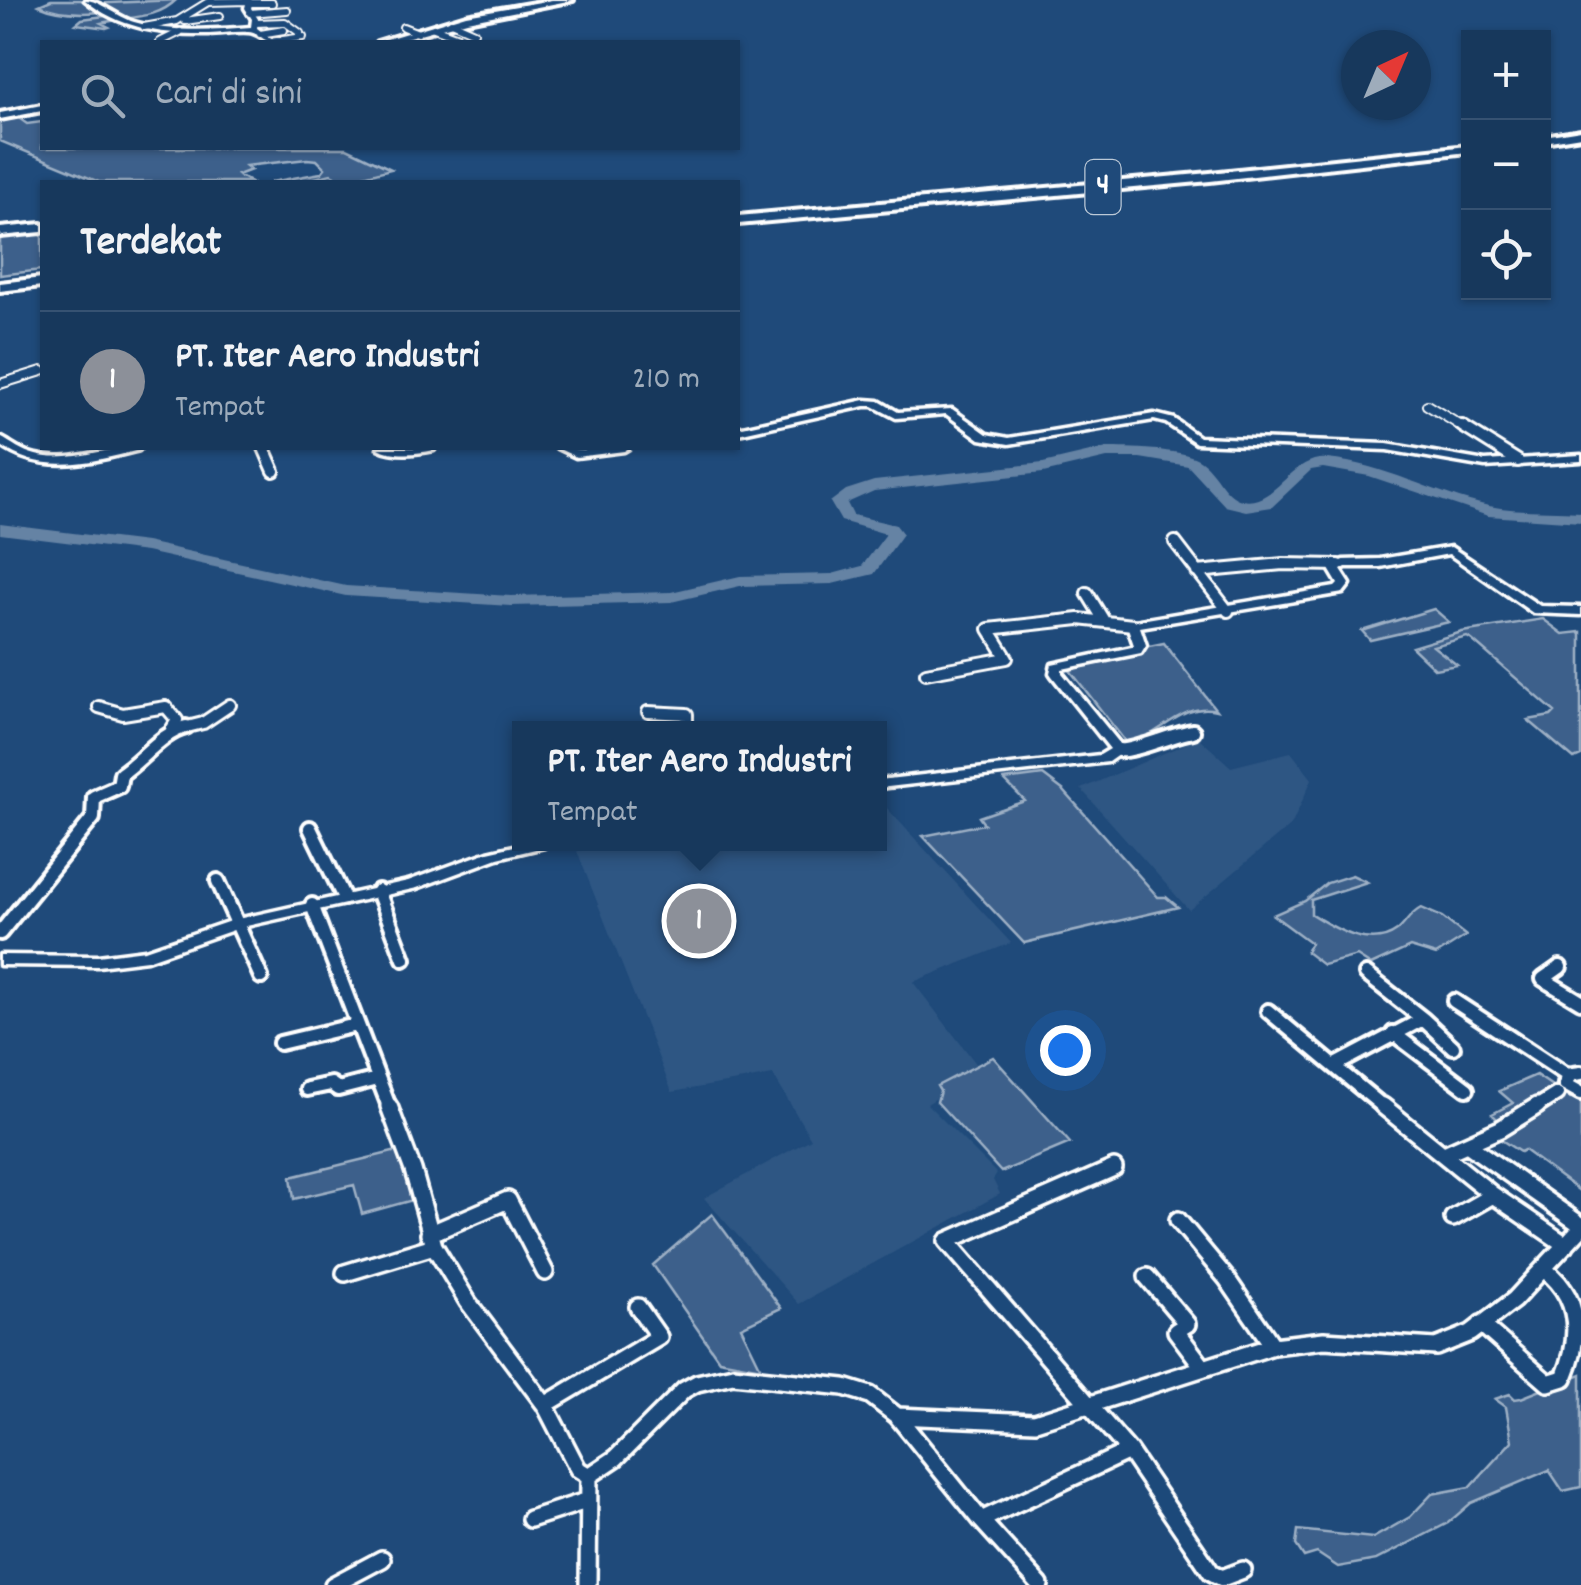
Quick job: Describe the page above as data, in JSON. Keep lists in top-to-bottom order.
{
  "streets": {
    "highway": ["4"]
  },
  "north": "top right",
  "page": {
    "map_buttons": ["+", "−"],
    "search": "Cari di sini",
    "heading": "Terdekat",
    "list": [
      {
        "mark": "1",
        "name": "PT. Iter Aero Industri",
        "note": "Tempat",
        "value": "210 m"
      }
    ],
    "popup": ["PT. Iter Aero Industri", "Tempat"],
    "pins": "1"
  }
}
